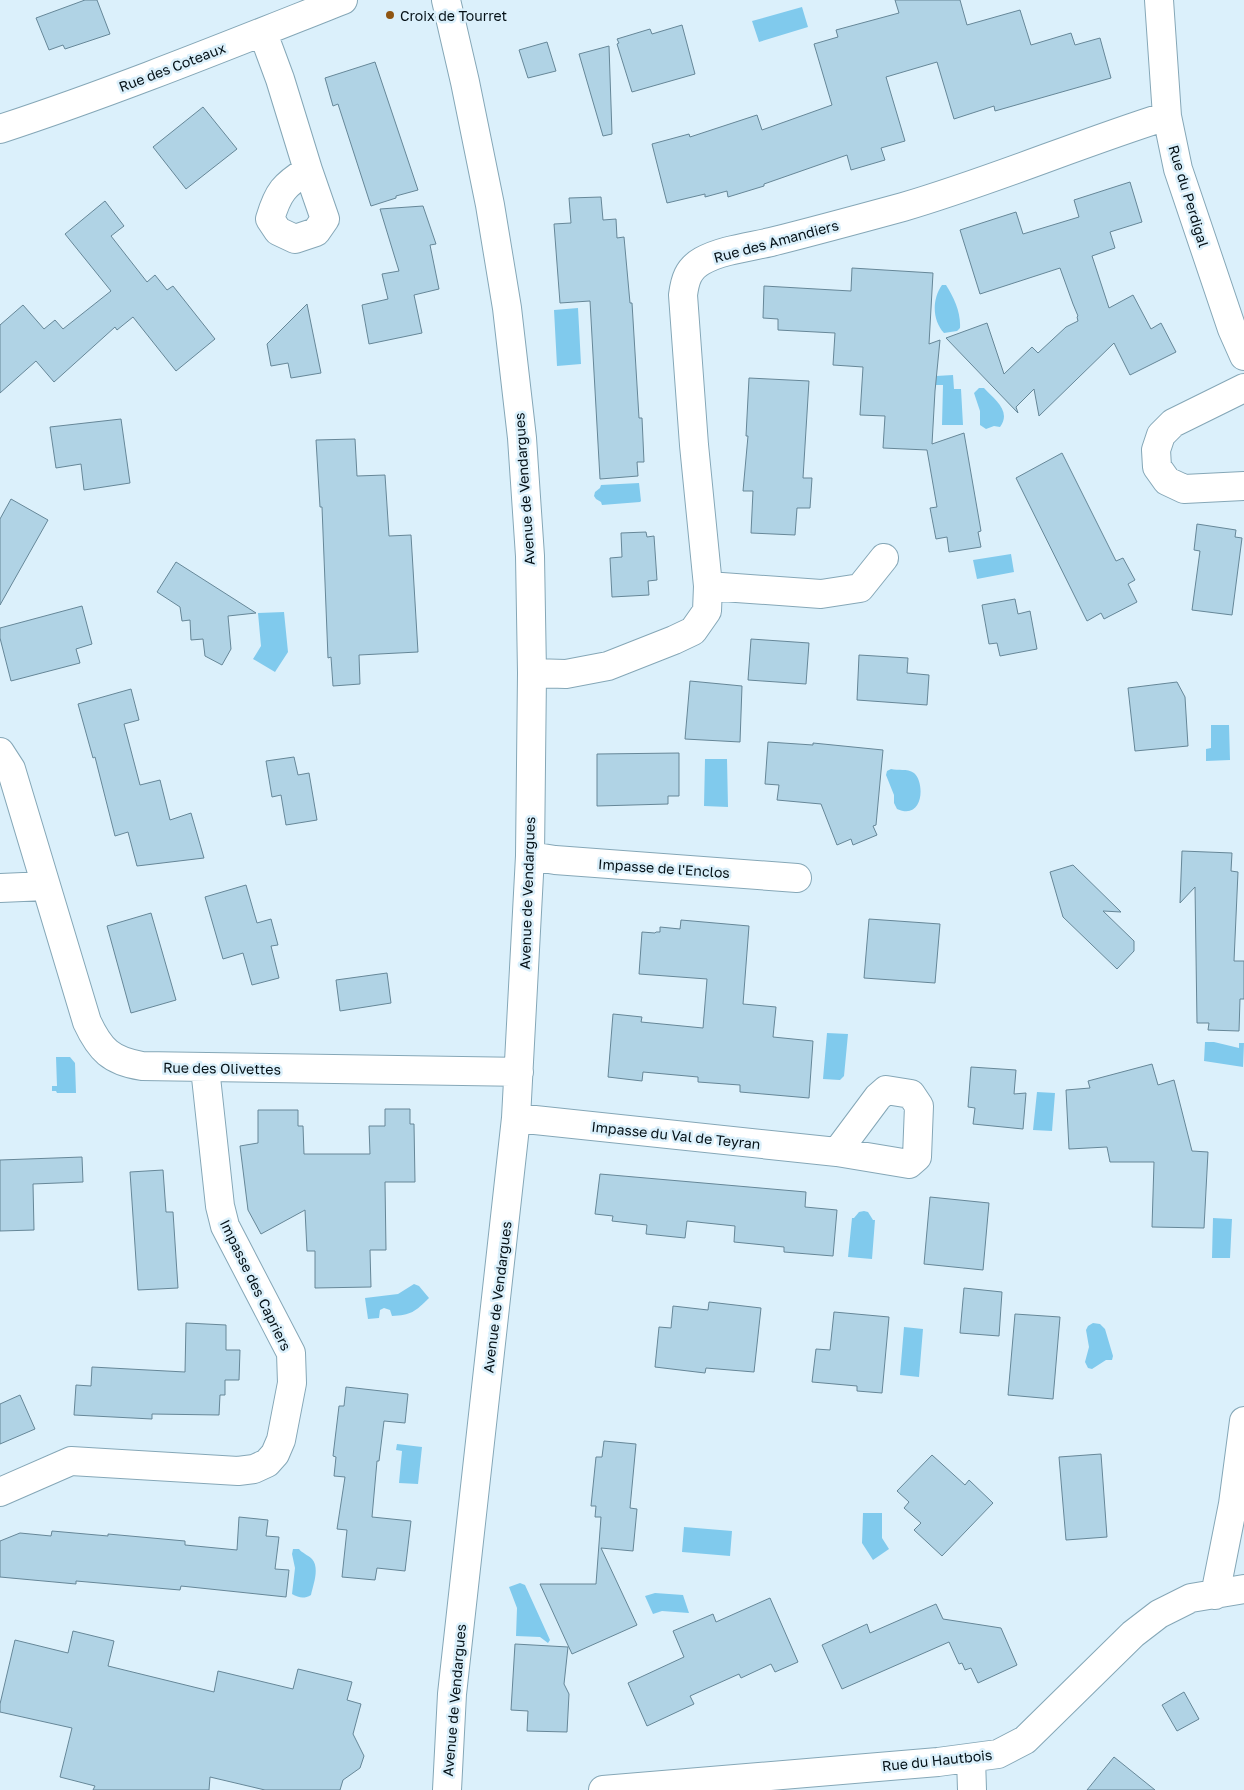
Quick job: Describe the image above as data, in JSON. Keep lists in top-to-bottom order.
{
  "streets": {
    "street": [
      "Rue des Coteaux",
      "Rue du Perdigal",
      "Rue des Amandiers",
      "Avenue de Vendargues",
      "Impasse de l'Enclos",
      "Rue des Olivettes",
      "Impasse du Val de Teyran",
      "Impasse des Capriers",
      "Rue du Hautbois"
    ]
  },
  "crossings": [
    ["Rue du Perdigal", "Rue des Amandiers"],
    ["Rue des Amandiers", "Avenue de Vendargues"],
    ["Avenue de Vendargues", "Impasse de l'Enclos"],
    ["Avenue de Vendargues", "Rue des Olivettes"],
    ["Avenue de Vendargues", "Impasse du Val de Teyran"],
    ["Rue des Olivettes", "Impasse des Capriers"]
  ],
  "places": ["Croix de Tourret"]
}
